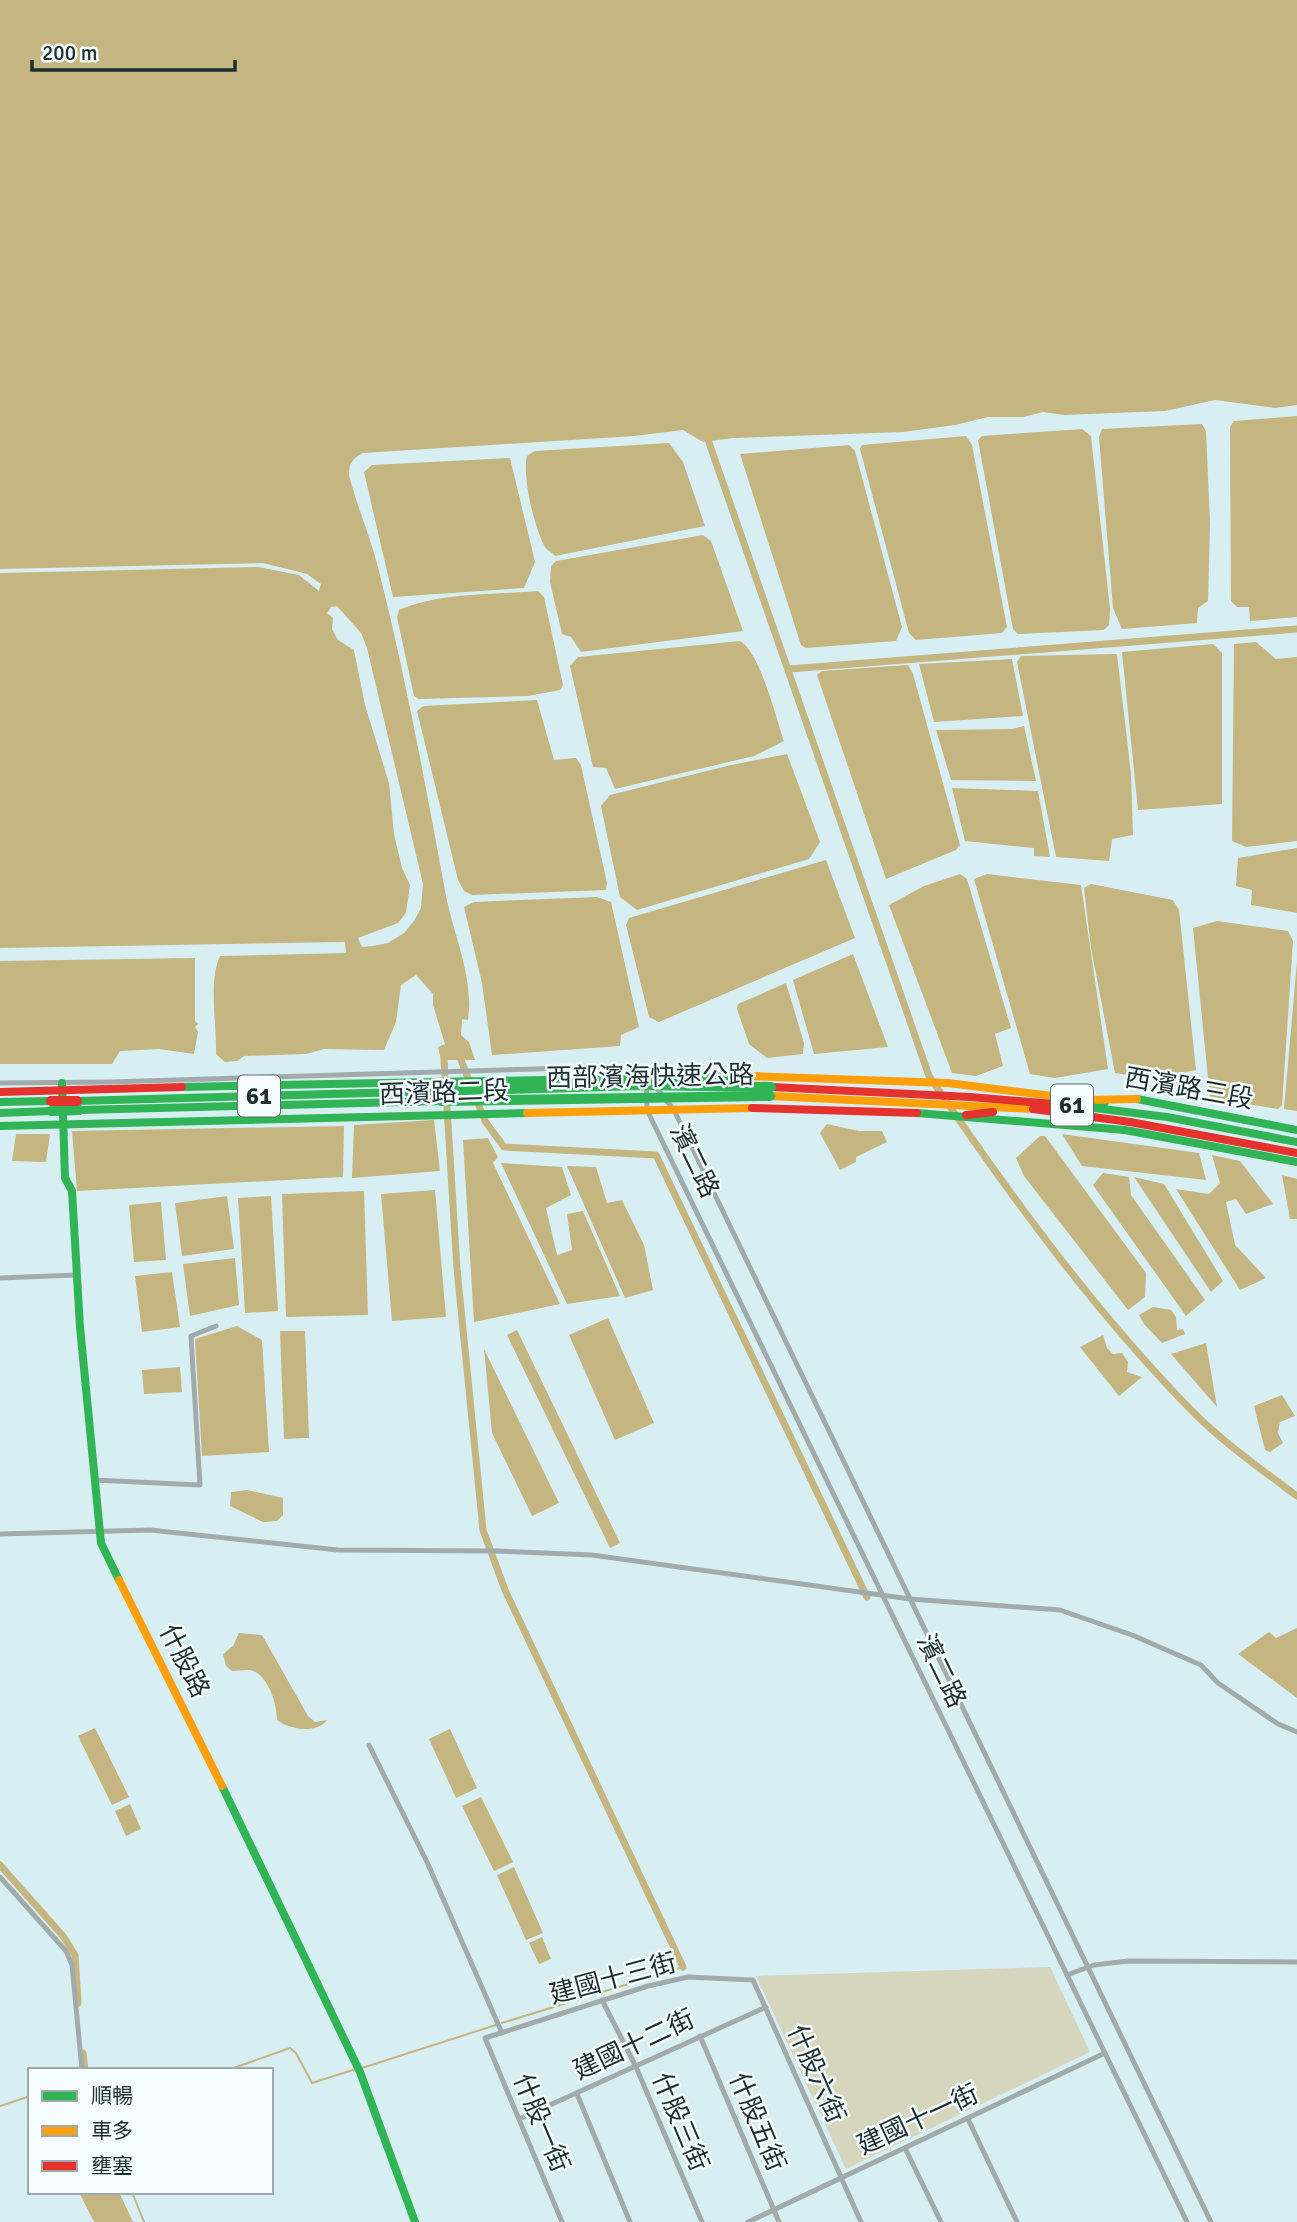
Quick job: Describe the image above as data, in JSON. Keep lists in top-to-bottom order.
{
  "streets": {
    "main road": [
      "西部濱海快速公路",
      "西濱路三段",
      "西濱路二段",
      "61",
      "什股路"
    ],
    "street": [
      "濱二路",
      "建國十三街",
      "建國十二街",
      "什股六街",
      "建國十一街",
      "什股三街",
      "什股五街",
      "什股一街"
    ]
  },
  "crossings": [
    ["西部濱海快速公路", "西濱路二段"],
    ["西濱路三段", "西濱路二段"],
    ["西濱路二段", "濱二路"],
    ["西濱路二段", "什股路"],
    ["濱二路", "建國十一街"],
    ["建國十三街", "什股六街"],
    ["建國十三街", "什股三街"],
    ["建國十三街", "什股一街"],
    ["建國十二街", "什股六街"],
    ["建國十二街", "什股三街"],
    ["建國十二街", "什股五街"],
    ["建國十二街", "什股一街"],
    ["什股六街", "建國十一街"],
    ["建國十一街", "什股五街"]
  ],
  "legend": ["順暢", "車多", "壅塞"],
  "scale_bar": "200 m"
}
